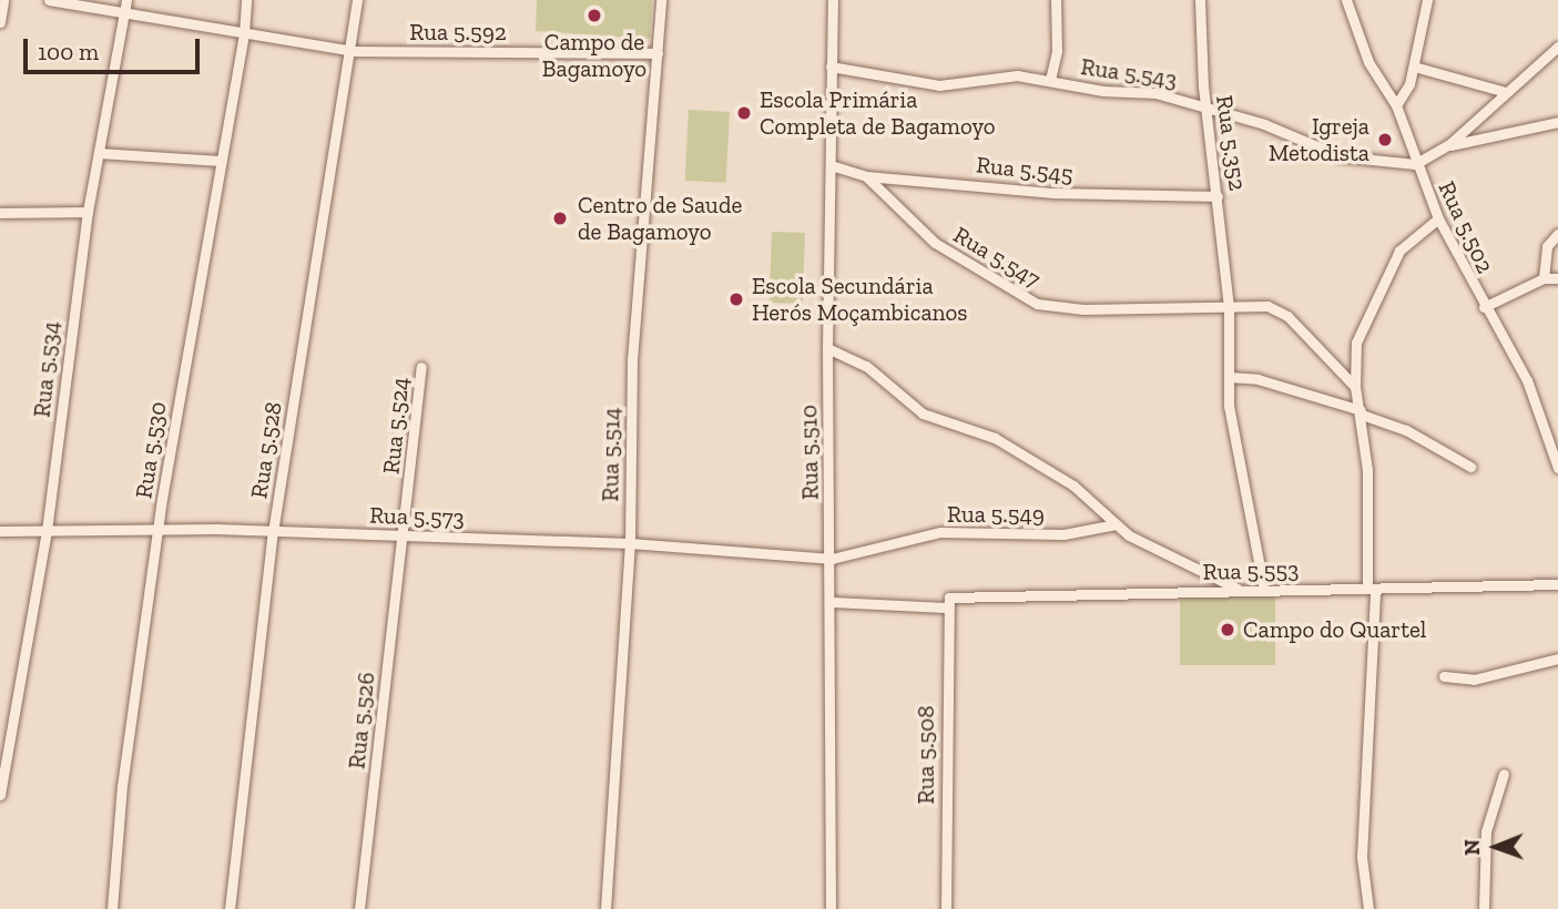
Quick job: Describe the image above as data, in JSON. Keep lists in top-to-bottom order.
{
  "streets": {
    "street": [
      "Rua 5.592",
      "Rua 5.543",
      "Rua 5.352",
      "Rua 5.545",
      "Rua 5.502",
      "Rua 5.547",
      "Rua 5.534",
      "Rua 5.524",
      "Rua 5.530",
      "Rua 5.528",
      "Rua 5.510",
      "Rua 5.514",
      "Rua 5.549",
      "Rua 5.573",
      "Rua 5.553",
      "Rua 5.526",
      "Rua 5.508"
    ]
  },
  "crossings": [
    ["Rua 5.592", "Rua 5.534"],
    ["Rua 5.592", "Rua 5.530"],
    ["Rua 5.592", "Rua 5.528"],
    ["Rua 5.592", "Rua 5.514"],
    ["Rua 5.543", "Rua 5.352"],
    ["Rua 5.543", "Rua 5.502"],
    ["Rua 5.543", "Rua 5.510"],
    ["Rua 5.352", "Rua 5.545"],
    ["Rua 5.352", "Rua 5.547"],
    ["Rua 5.545", "Rua 5.547"],
    ["Rua 5.545", "Rua 5.510"],
    ["Rua 5.534", "Rua 5.573"],
    ["Rua 5.524", "Rua 5.573"],
    ["Rua 5.524", "Rua 5.526"],
    ["Rua 5.530", "Rua 5.573"],
    ["Rua 5.528", "Rua 5.573"],
    ["Rua 5.510", "Rua 5.549"],
    ["Rua 5.510", "Rua 5.573"],
    ["Rua 5.510", "Rua 5.553"],
    ["Rua 5.514", "Rua 5.573"],
    ["Rua 5.549", "Rua 5.573"],
    ["Rua 5.573", "Rua 5.526"],
    ["Rua 5.553", "Rua 5.508"]
  ],
  "places": [
    "Campo de Bagamoyo",
    "Escola Primária Completa de Bagamoyo",
    "Igreja Metodista",
    "Centro de Saude de Bagamoyo",
    "Escola Secundária Herós Moçambicanos",
    "Campo do Quartel"
  ],
  "scale_bar": "100 m",
  "north": "left"
}
